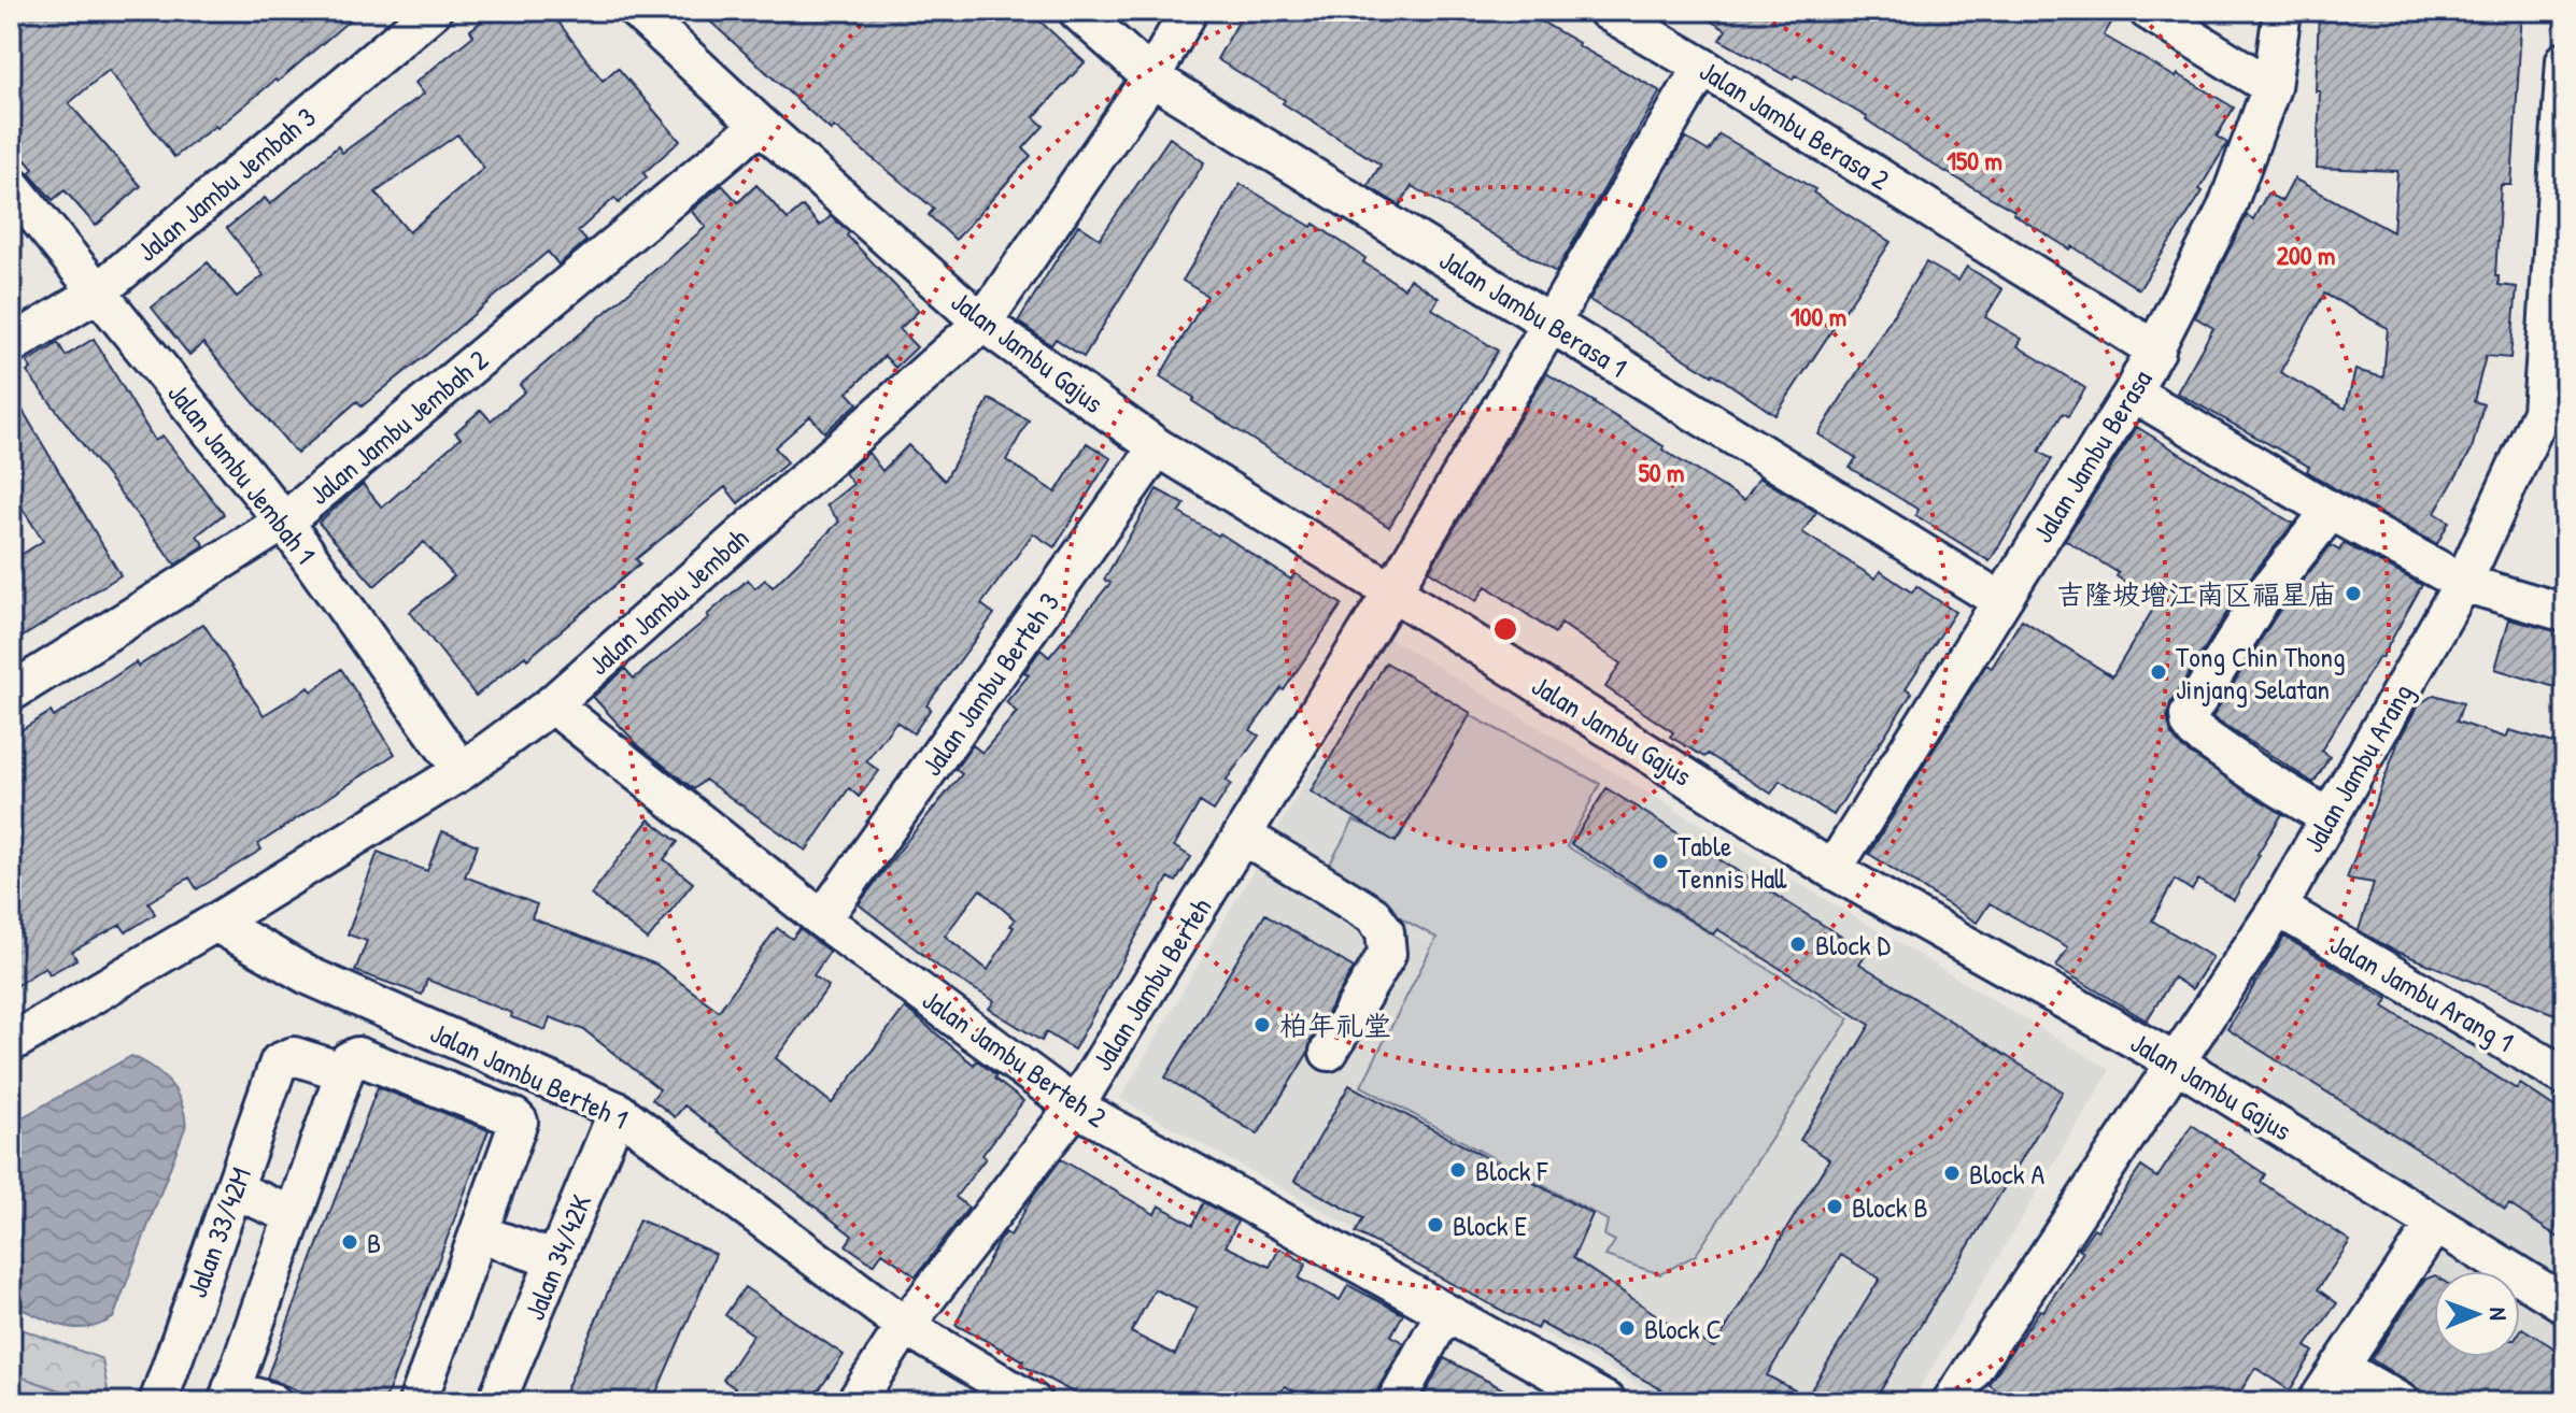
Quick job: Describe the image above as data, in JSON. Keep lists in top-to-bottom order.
{
  "streets": {
    "street": [
      "Jalan Jambu Berasa 2",
      "Jalan Jambu Jembah 3",
      "Jalan Jambu Berasa 1",
      "Jalan Jambu Gajus",
      "Jalan Jambu Jembah 2",
      "Jalan Jambu Berasa",
      "Jalan Jambu Jembah 1",
      "Jalan Jambu Jembah",
      "Jalan Jambu Berteh 3",
      "Jalan Jambu Arang",
      "Jalan Jambu Berteh",
      "Jalan Jambu Arang 1",
      "Jalan Jambu Berteh 2",
      "Jalan Jambu Berteh 1",
      "Jalan 33/42M",
      "Jalan 34/42K"
    ]
  },
  "crossings": [
    ["Jalan Jambu Berasa 2", "Jalan Jambu Berasa"],
    ["Jalan Jambu Berasa 2", "Jalan Jambu Berteh"],
    ["Jalan Jambu Jembah 3", "Jalan Jambu Jembah 1"],
    ["Jalan Jambu Berasa 1", "Jalan Jambu Berasa"],
    ["Jalan Jambu Berasa 1", "Jalan Jambu Jembah"],
    ["Jalan Jambu Berasa 1", "Jalan Jambu Berteh"],
    ["Jalan Jambu Gajus", "Jalan Jambu Jembah 2"],
    ["Jalan Jambu Gajus", "Jalan Jambu Berasa"],
    ["Jalan Jambu Gajus", "Jalan Jambu Jembah"],
    ["Jalan Jambu Gajus", "Jalan Jambu Berteh 3"],
    ["Jalan Jambu Gajus", "Jalan Jambu Arang"],
    ["Jalan Jambu Gajus", "Jalan Jambu Berteh"],
    ["Jalan Jambu Jembah 2", "Jalan Jambu Jembah 1"],
    ["Jalan Jambu Jembah 1", "Jalan Jambu Jembah"],
    ["Jalan Jambu Jembah", "Jalan Jambu Berteh 2"],
    ["Jalan Jambu Jembah", "Jalan Jambu Berteh 1"],
    ["Jalan Jambu Berteh 3", "Jalan Jambu Berteh 2"],
    ["Jalan Jambu Arang", "Jalan Jambu Arang 1"],
    ["Jalan Jambu Berteh", "Jalan Jambu Berteh 2"],
    ["Jalan Jambu Berteh", "Jalan Jambu Berteh 1"],
    ["Jalan Jambu Berteh 1", "Jalan 34/42K"]
  ],
  "places": [
    "吉隆坡增江南区福星庙",
    "Tong Chin Thong Jinjang Selatan",
    "Table Tennis Hall",
    "Block D",
    "柏年礼堂",
    "Block F",
    "Block A",
    "Block B",
    "Block E",
    "B",
    "Block C"
  ],
  "north": "right",
  "rings": [
    "150 m",
    "200 m",
    "100 m",
    "50 m"
  ]
}
